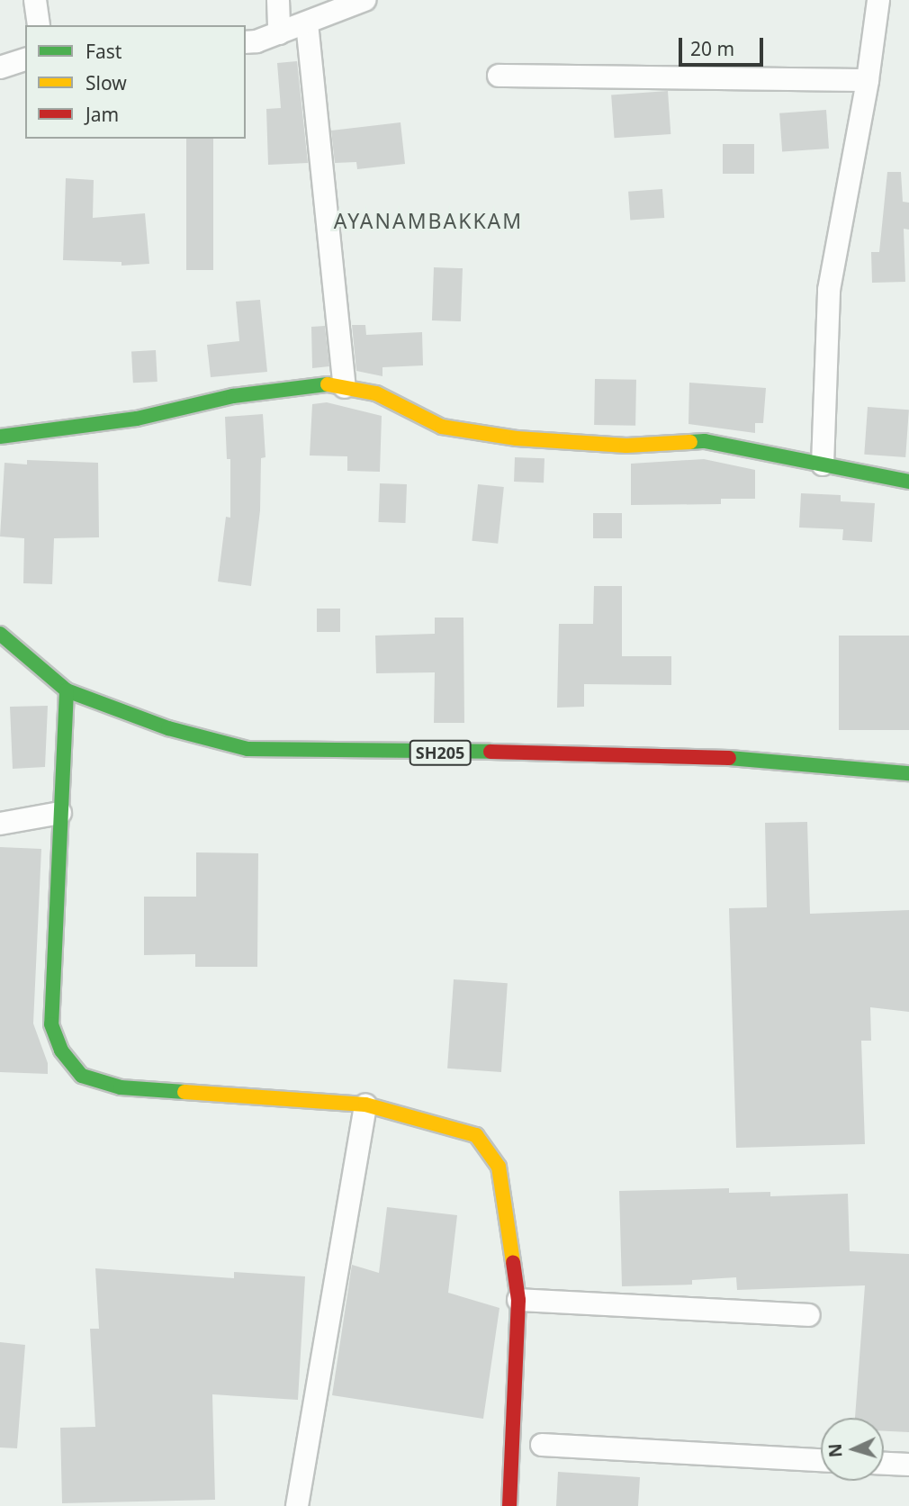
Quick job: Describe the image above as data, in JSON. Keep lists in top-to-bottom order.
{
  "streets": {
    "street": ["SH205"]
  },
  "districts": ["AYANAMBAKKAM"],
  "legend": ["Fast", "Slow", "Jam"],
  "scale_bar": "20 m",
  "north": "left"
}
